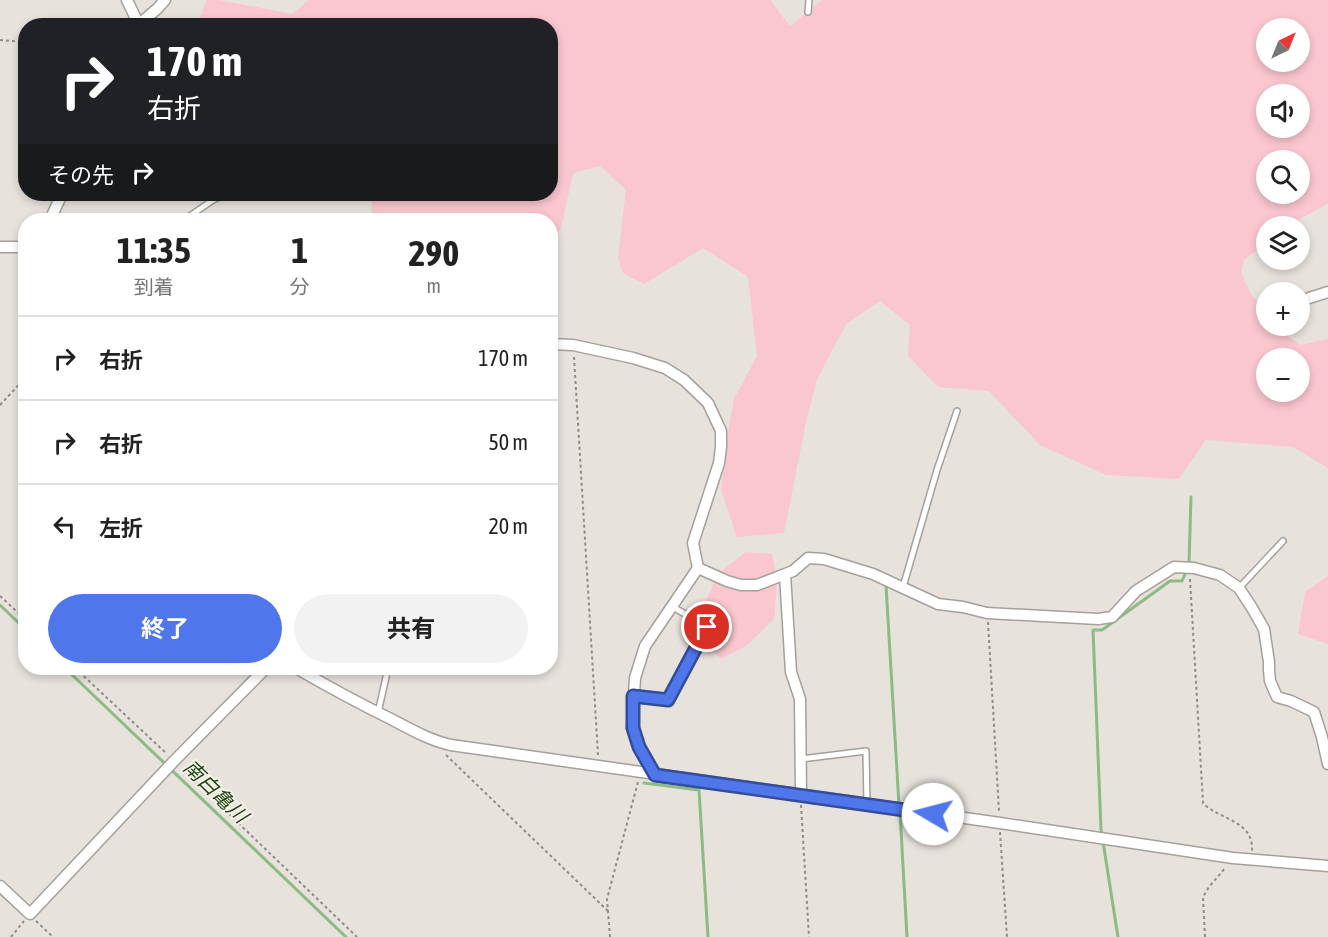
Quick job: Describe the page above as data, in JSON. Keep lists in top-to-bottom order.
{
  "water": ["南白亀川"],
  "north": "top right",
  "page": {
    "map_buttons": ["+", "−"],
    "turn": ["170 m", "右折"],
    "then": "その先",
    "eta": [
      "11:35",
      "到着",
      "1",
      "分",
      "290",
      "m"
    ],
    "list": [
      {
        "name": "右折",
        "value": "170 m"
      },
      {
        "name": "右折",
        "value": "50 m"
      },
      {
        "name": "左折",
        "value": "20 m"
      }
    ],
    "buttons": ["終了", "共有"]
  }
}
